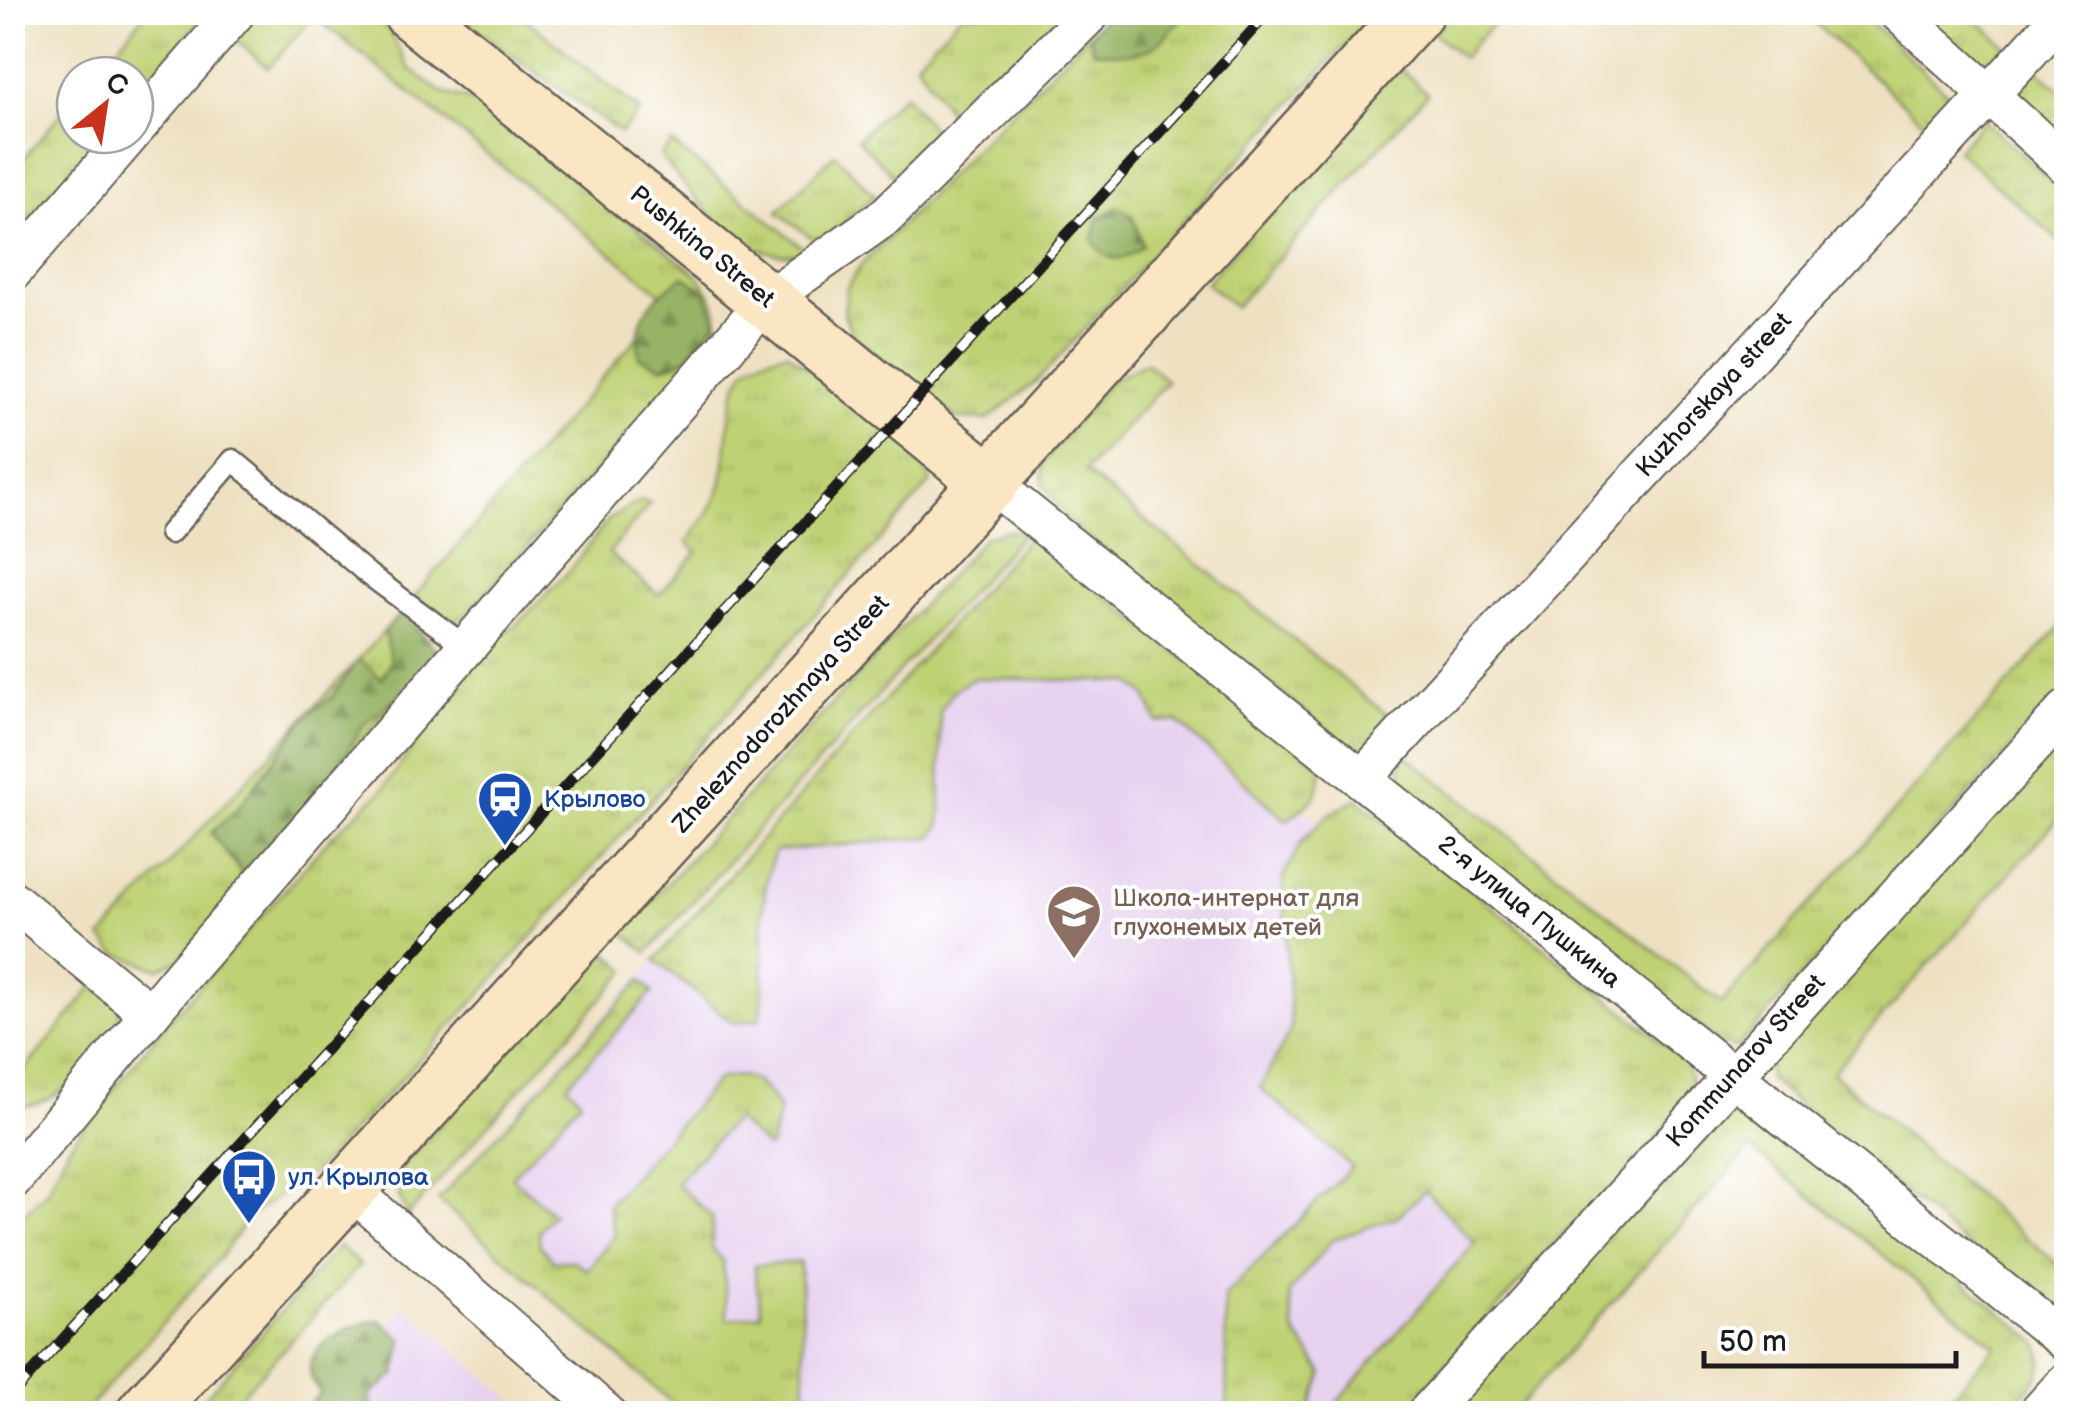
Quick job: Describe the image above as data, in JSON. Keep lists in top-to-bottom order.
{
  "streets": {
    "main road": ["Pushkina Street", "Zheleznodorozhnaya Street"],
    "street": ["Kuzhorskaya street", "2-я улица Пушкина", "Kommunarov Street"]
  },
  "crossings": [
    ["Pushkina Street", "Zheleznodorozhnaya Street"],
    ["Pushkina Street", "2-я улица Пушкина"],
    ["Kuzhorskaya street", "2-я улица Пушкина"],
    ["Zheleznodorozhnaya Street", "2-я улица Пушкина"],
    ["2-я улица Пушкина", "Kommunarov Street"]
  ],
  "places": {
    "station": ["Крылово"],
    "school or university": ["Школа-интернат для глухонемых детей"],
    "bus stop": ["ул. Крылова"]
  },
  "scale_bar": "50 m",
  "north": "top right"
}
